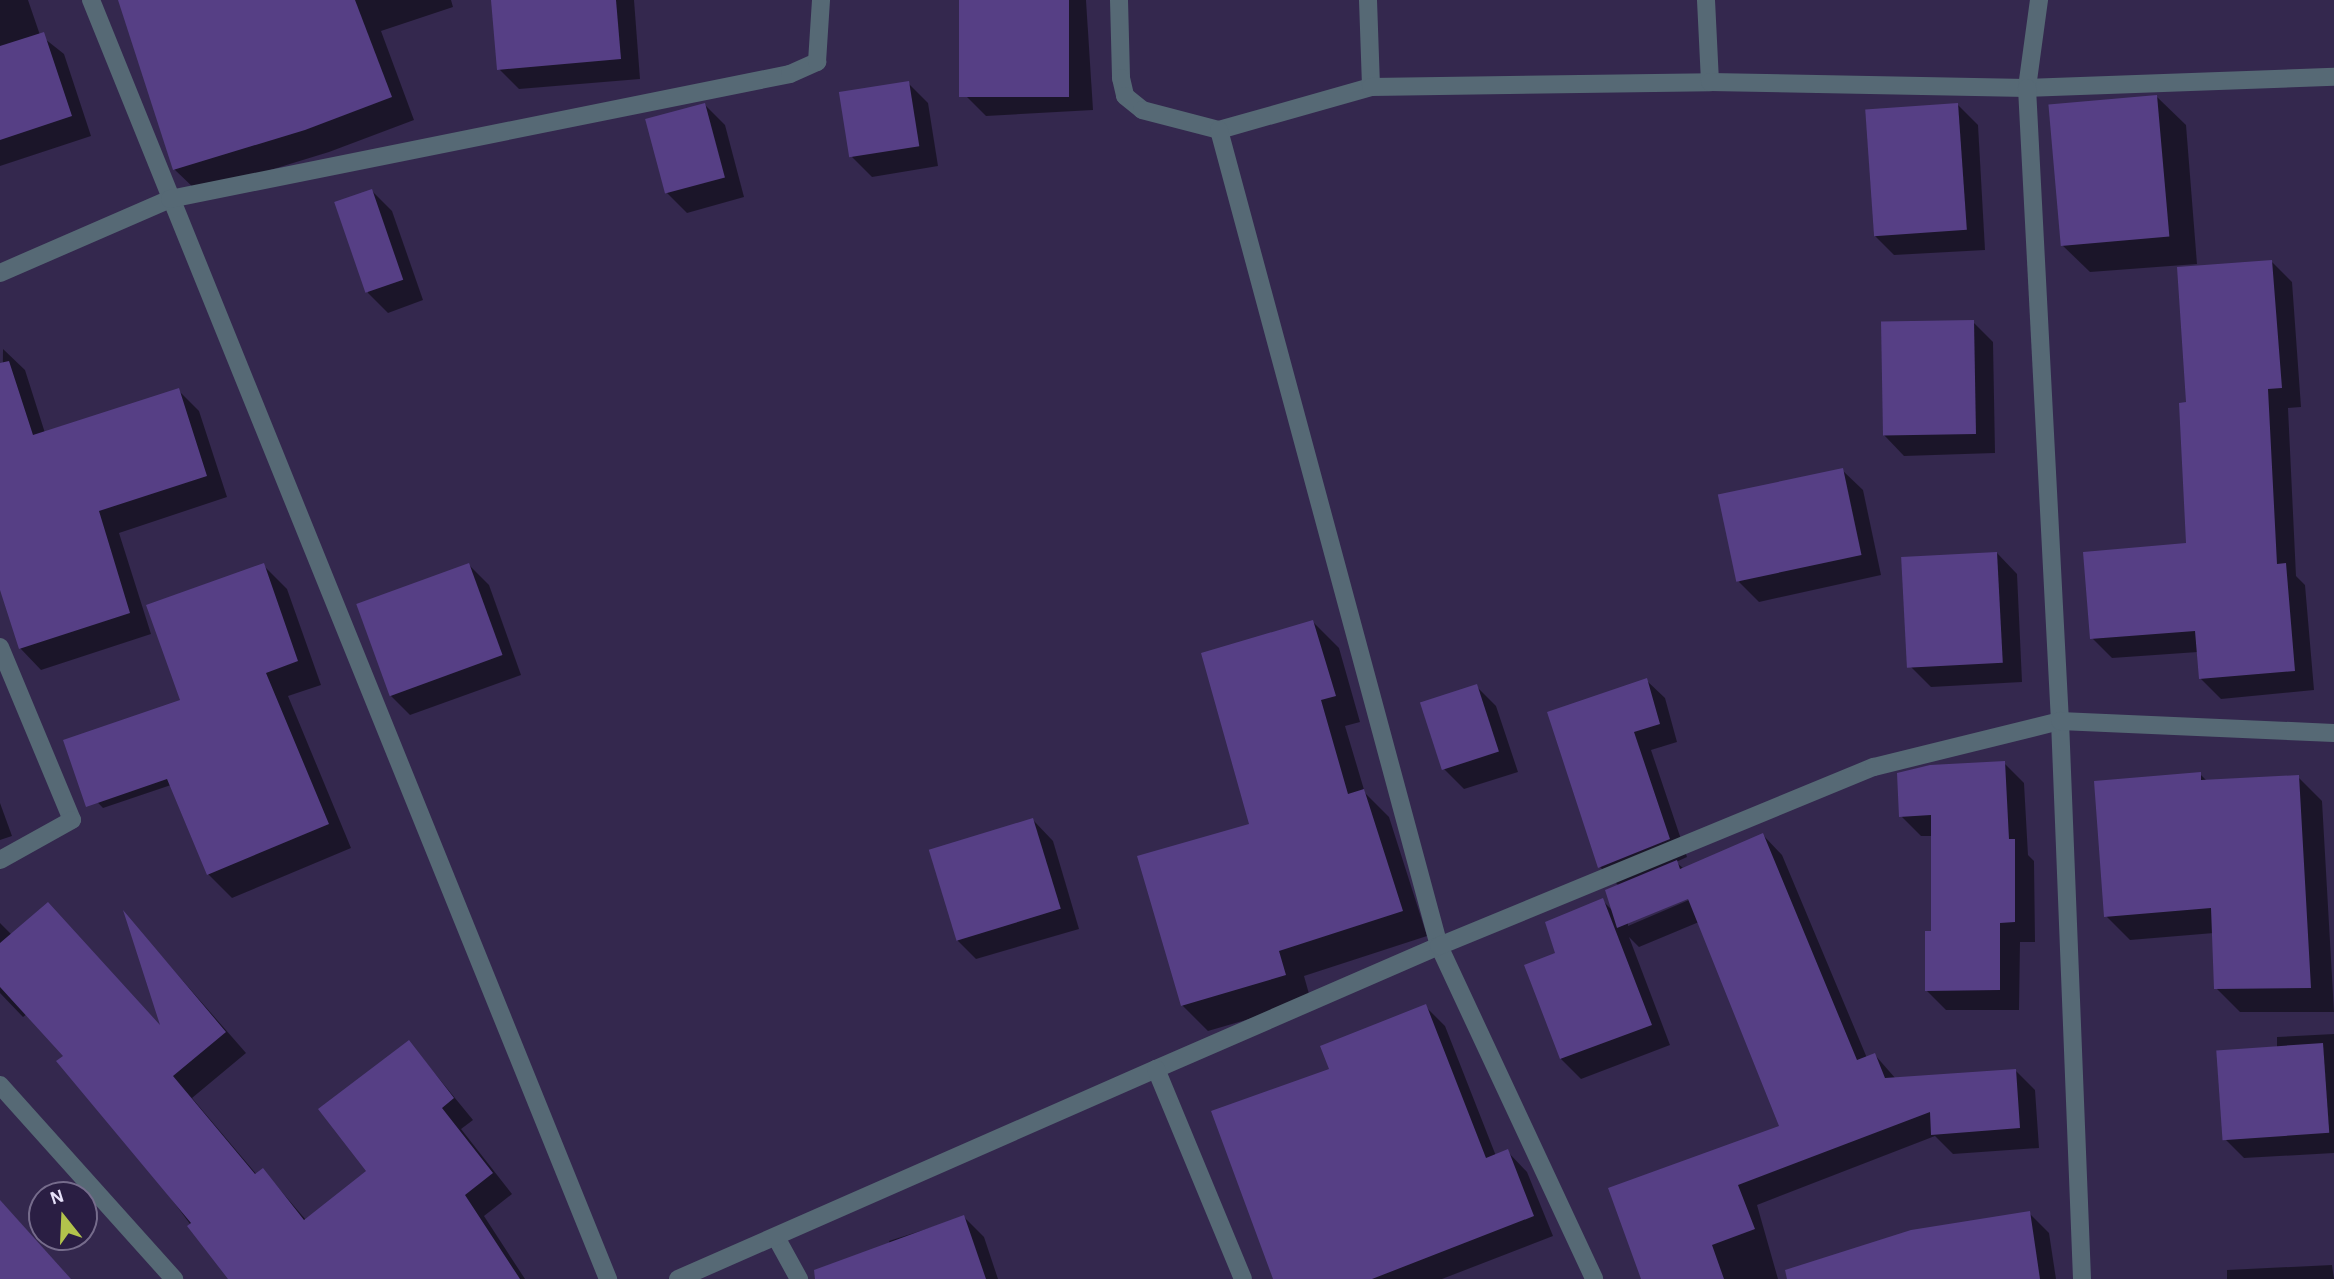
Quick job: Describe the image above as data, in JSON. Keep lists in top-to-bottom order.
{
  "north": "top"
}
